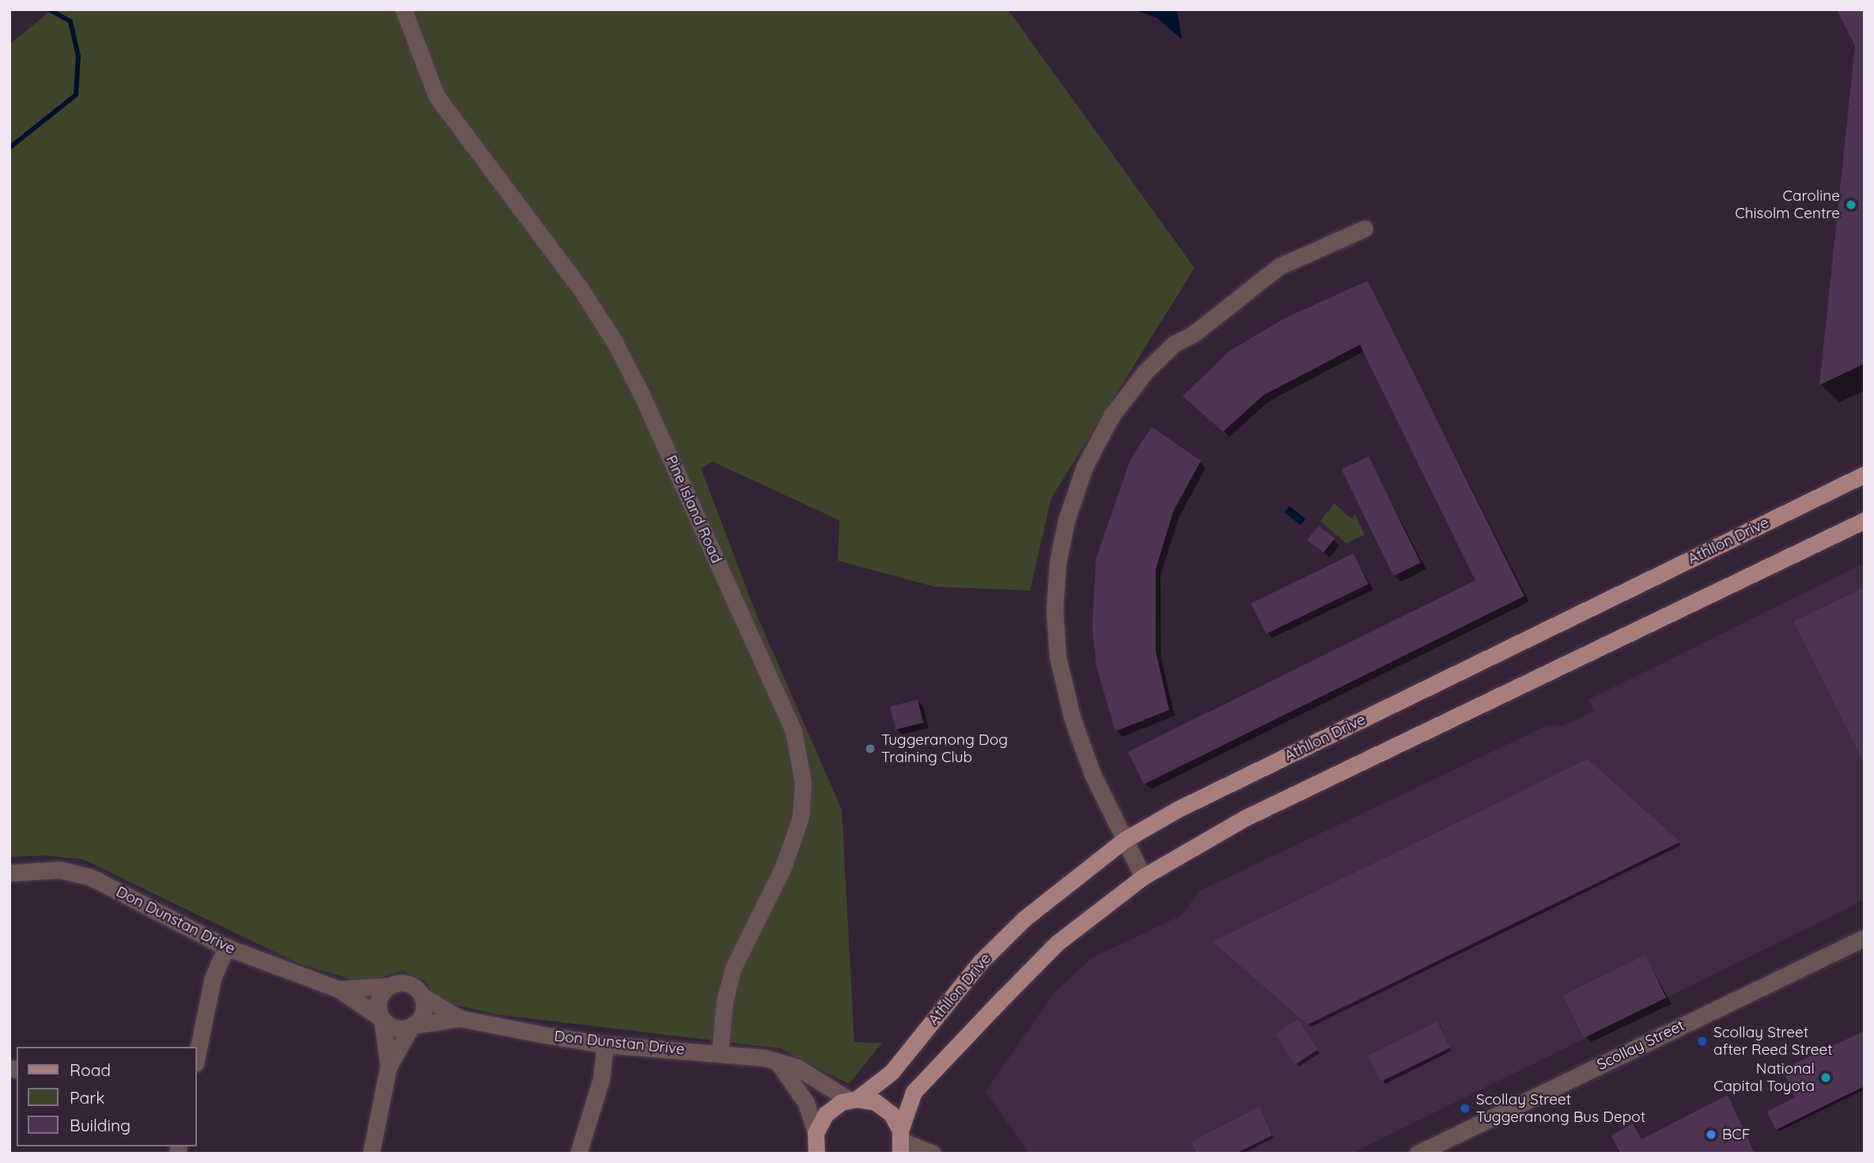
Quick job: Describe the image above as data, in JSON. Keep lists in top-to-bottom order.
{
  "streets": {
    "main road": ["Athllon Drive"],
    "street": ["Pine Island Road", "Don Dunstan Drive", "Scollay Street"]
  },
  "crossings": [
    ["Pine Island Road", "Don Dunstan Drive"],
    ["Athllon Drive", "Don Dunstan Drive"]
  ],
  "places": [
    "Caroline Chisolm Centre",
    "Tuggeranong Dog Training Club",
    "Scollay Street after Reed Street",
    "National Capital Toyota",
    "Scollay Street Tuggeranong Bus Depot",
    "BCF"
  ],
  "legend": ["Road", "Park", "Building"]
}
